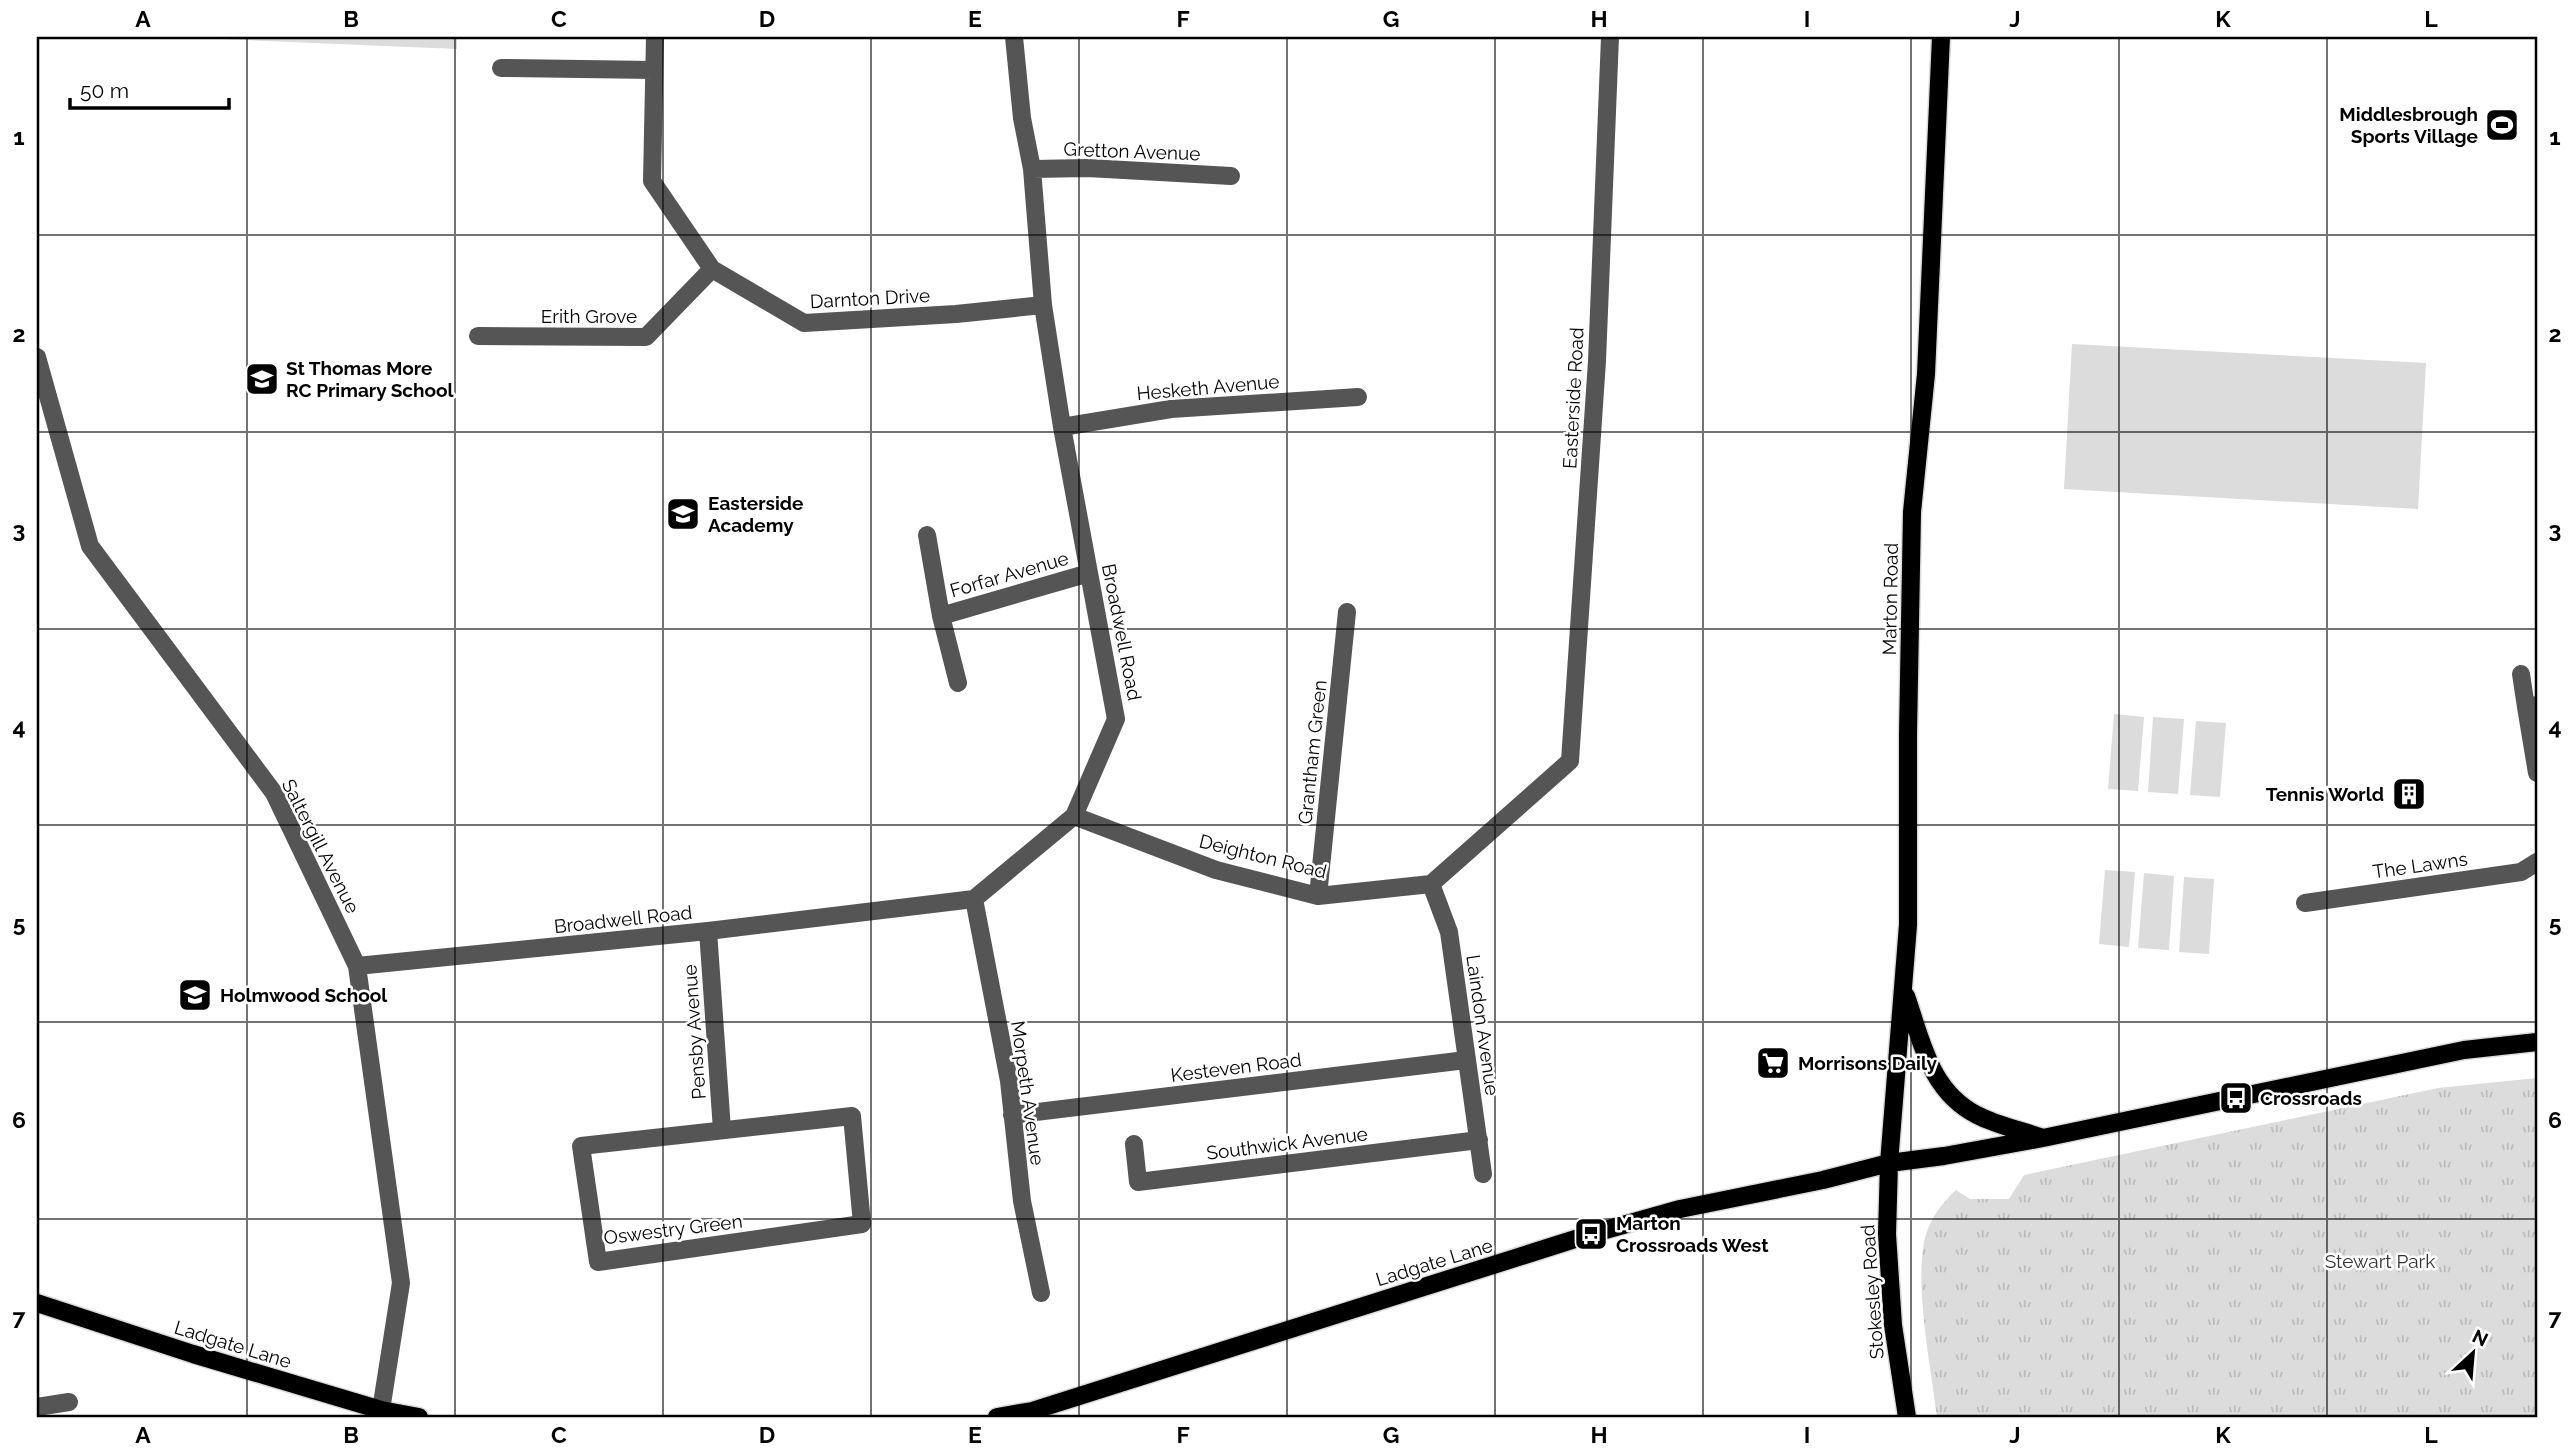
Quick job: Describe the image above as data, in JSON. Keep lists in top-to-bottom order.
{
  "streets": {
    "main road": ["Marton Road", "Ladgate Lane", "Stokesley Road"],
    "street": [
      "Gretton Avenue",
      "Darnton Drive",
      "Erith Grove",
      "Hesketh Avenue",
      "Easterside Road",
      "Forfar Avenue",
      "Broadwell Road",
      "Grantham Green",
      "Saltergill Avenue",
      "Deighton Road",
      "The Lawns",
      "Laindon Avenue",
      "Pensby Avenue",
      "Kesteven Road",
      "Morpeth Avenue",
      "Southwick Avenue",
      "Oswestry Green"
    ]
  },
  "crossings": [
    ["Gretton Avenue", "Broadwell Road"],
    ["Darnton Drive", "Erith Grove"],
    ["Darnton Drive", "Broadwell Road"],
    ["Hesketh Avenue", "Broadwell Road"],
    ["Easterside Road", "Deighton Road"],
    ["Easterside Road", "Laindon Avenue"],
    ["Forfar Avenue", "Broadwell Road"],
    ["Marton Road", "Ladgate Lane"],
    ["Marton Road", "Stokesley Road"],
    ["Broadwell Road", "Saltergill Avenue"],
    ["Broadwell Road", "Deighton Road"],
    ["Broadwell Road", "Pensby Avenue"],
    ["Broadwell Road", "Morpeth Avenue"],
    ["Grantham Green", "Deighton Road"],
    ["Saltergill Avenue", "Ladgate Lane"],
    ["Deighton Road", "Laindon Avenue"],
    ["Laindon Avenue", "Kesteven Road"],
    ["Laindon Avenue", "Southwick Avenue"],
    ["Pensby Avenue", "Oswestry Green"],
    ["Kesteven Road", "Morpeth Avenue"],
    ["Ladgate Lane", "Stokesley Road"]
  ],
  "parks": ["Stewart Park"],
  "places": {
    "sports": ["Middlesbrough Sports Village"],
    "school or university": ["St Thomas More RC Primary School", "Easterside Academy", "Holmwood School"],
    "building": ["Tennis World"],
    "supermarket": ["Morrisons Daily"],
    "bus stop": ["Crossroads", "Marton Crossroads West"]
  },
  "scale_bar": "50 m",
  "north": "top right",
  "grid": {
    "columns": [
      "A",
      "B",
      "C",
      "D",
      "E",
      "F",
      "G",
      "H",
      "I",
      "J",
      "K",
      "L"
    ],
    "rows": [
      "1",
      "2",
      "3",
      "4",
      "5",
      "6",
      "7"
    ]
  }
}
